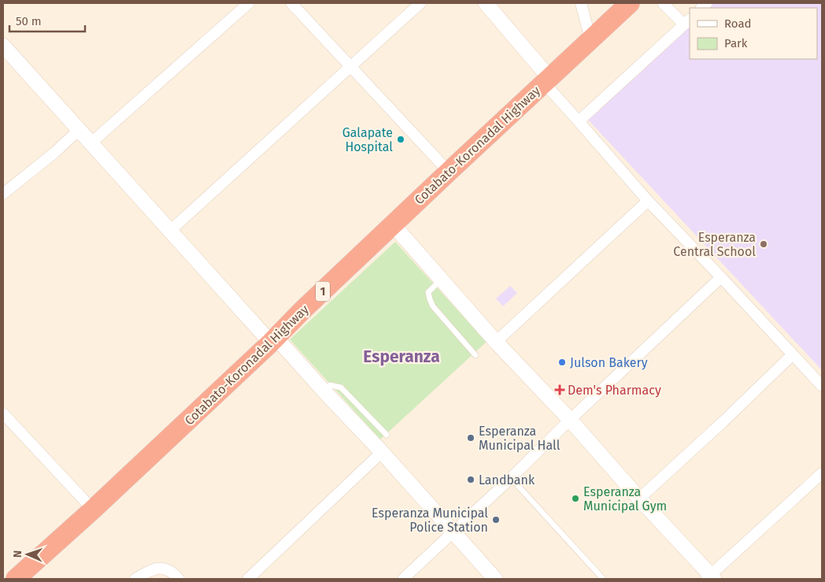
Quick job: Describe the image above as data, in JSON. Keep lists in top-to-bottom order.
{
  "streets": {
    "highway": ["Cotabato-Koronadal Highway", "1"]
  },
  "districts": ["Esperanza"],
  "places": {
    "other": [
      "Galapate Hospital",
      "Esperanza Central School",
      "Julson Bakery",
      "Esperanza Municipal Hall",
      "Landbank",
      "Esperanza Municipal Gym",
      "Esperanza Municipal Police Station"
    ],
    "health": ["Dem's Pharmacy"]
  },
  "legend": ["Road", "Park"],
  "scale_bar": "50 m",
  "north": "left"
}
